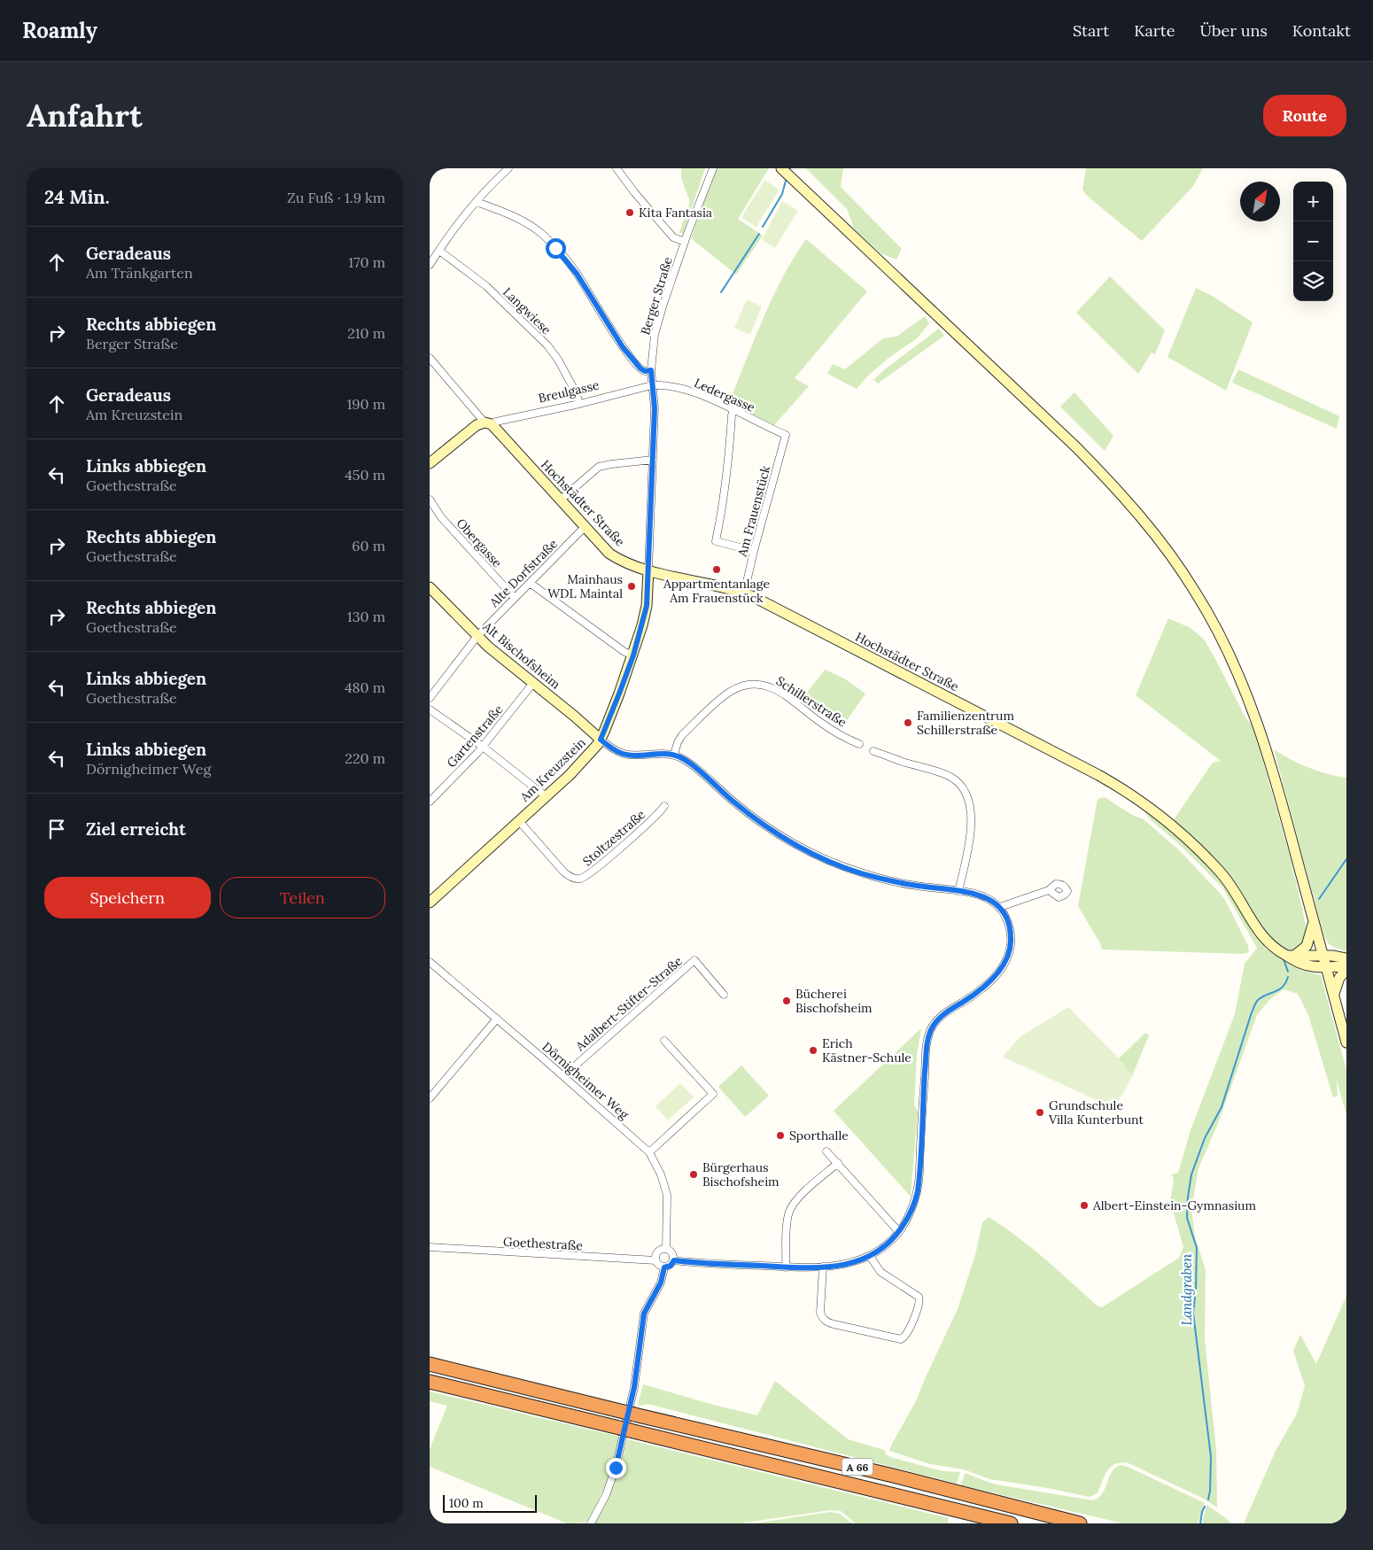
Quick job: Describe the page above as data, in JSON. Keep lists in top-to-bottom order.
{
  "streets": {
    "highway": ["A 66"],
    "street": [
      "Berger Straße",
      "Langwiese",
      "Breulgasse",
      "Ledergasse",
      "Hochstädter Straße",
      "Am Frauenstück",
      "Obergasse",
      "Alte Dorfstraße",
      "Alt Bischofsheim",
      "Schillerstraße",
      "Gartenstraße",
      "Am Kreuzstein",
      "Stoltzestraße",
      "Adalbert-Stifter-Straße",
      "Dörnigheimer Weg",
      "Goethestraße"
    ]
  },
  "crossings": [
    ["Berger Straße", "Breulgasse"],
    ["Berger Straße", "Ledergasse"],
    ["Berger Straße", "Hochstädter Straße"],
    ["Berger Straße", "Am Kreuzstein"],
    ["Langwiese", "Breulgasse"],
    ["Breulgasse", "Ledergasse"],
    ["Breulgasse", "Hochstädter Straße"],
    ["Ledergasse", "Am Frauenstück"],
    ["Hochstädter Straße", "Am Frauenstück"],
    ["Hochstädter Straße", "Alte Dorfstraße"],
    ["Hochstädter Straße", "Am Kreuzstein"],
    ["Obergasse", "Alte Dorfstraße"],
    ["Alte Dorfstraße", "Alt Bischofsheim"],
    ["Alt Bischofsheim", "Gartenstraße"],
    ["Alt Bischofsheim", "Am Kreuzstein"],
    ["Am Kreuzstein", "Stoltzestraße"],
    ["Adalbert-Stifter-Straße", "Dörnigheimer Weg"],
    ["Dörnigheimer Weg", "Goethestraße"]
  ],
  "water": ["Landgraben"],
  "places": [
    "Kita Fantasia",
    "Appartmentanlage Am Frauenstück",
    "Mainhaus WDL Maintal",
    "Familienzentrum Schillerstraße",
    "Bücherei Bischofsheim",
    "Erich Kästner-Schule",
    "Grundschule Villa Kunterbunt",
    "Sporthalle",
    "Bürgerhaus Bischofsheim",
    "Albert-Einstein-Gymnasium"
  ],
  "scale_bar": "100 m",
  "north": "top right",
  "page": {
    "header": "Roamly",
    "nav": [
      "Start",
      "Karte",
      "Über uns",
      "Kontakt"
    ],
    "buttons": [
      "Route",
      ["Speichern", "Teilen"]
    ],
    "title": "Anfahrt",
    "heading": ["24 Min.", "Zu Fuß · 1.9 km"],
    "map_buttons": ["+", "−"],
    "list": [
      ["Geradeaus", "Am Tränkgarten", "170 m"],
      ["Rechts abbiegen", "Berger Straße", "210 m"],
      ["Geradeaus", "Am Kreuzstein", "190 m"],
      ["Links abbiegen", "Goethestraße", "450 m"],
      ["Rechts abbiegen", "Goethestraße", "60 m"],
      ["Rechts abbiegen", "Goethestraße", "130 m"],
      ["Links abbiegen", "Goethestraße", "480 m"],
      ["Links abbiegen", "Dörnigheimer Weg", "220 m"],
      "Ziel erreicht"
    ],
    "scale": "100 m"
  }
}
